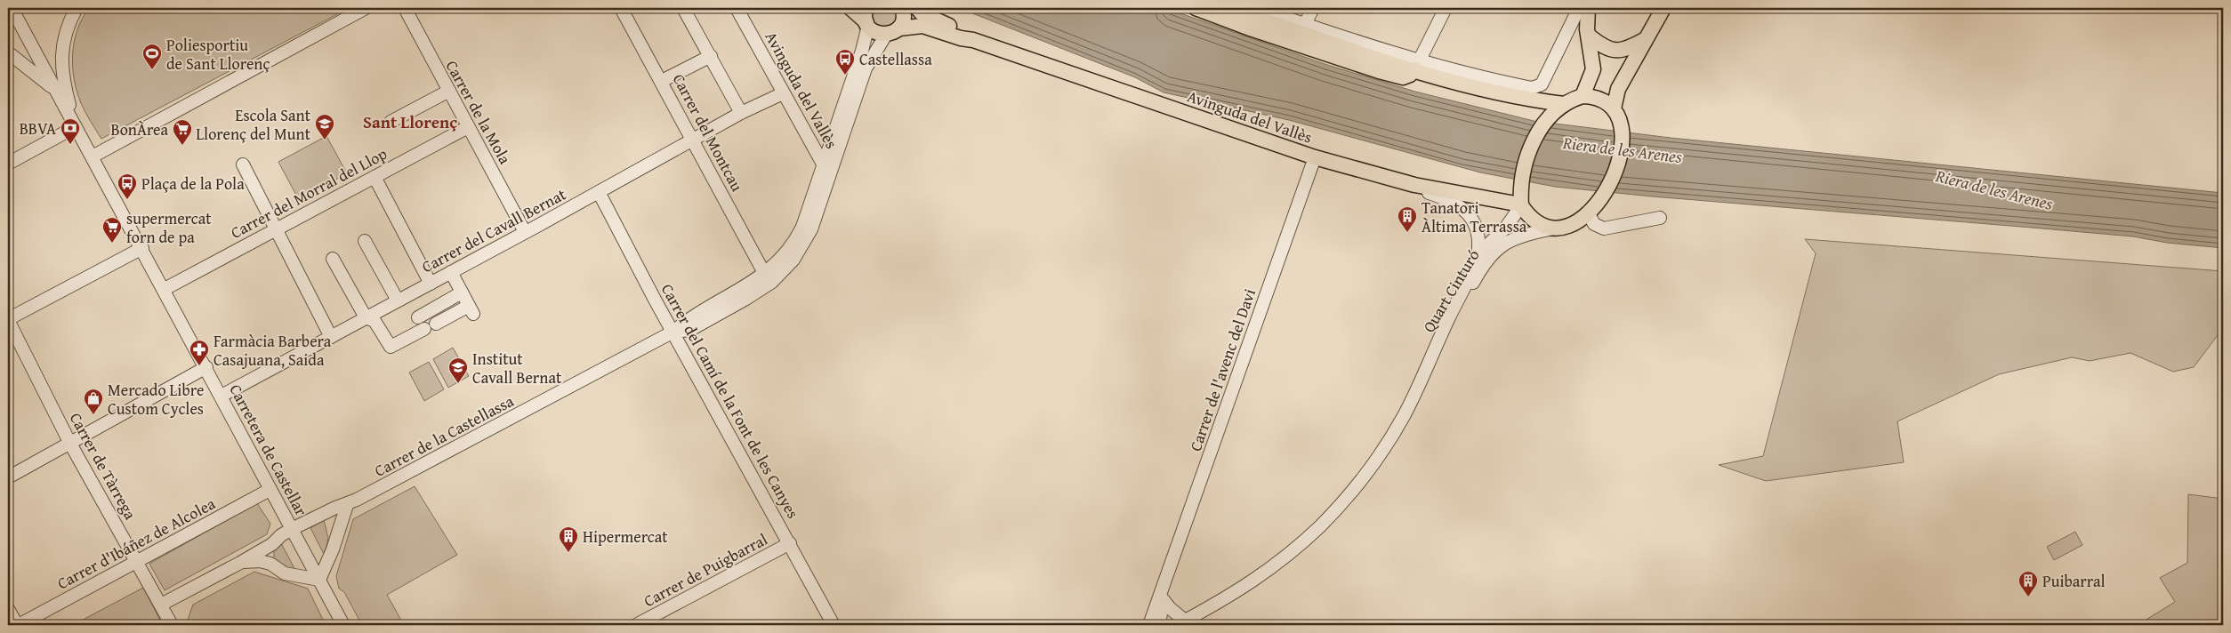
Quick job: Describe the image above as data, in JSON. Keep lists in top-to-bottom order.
{
  "streets": {
    "main road": ["Avinguda del Vallès", "Quart Cinturó"],
    "street": [
      "Carrer de la Mola",
      "Carrer del Montcau",
      "Carrer del Morral del Llop",
      "Carrer del Cavall Bernat",
      "Carrer de l'avenc del Davi",
      "Carrer del Camí de la Font de les Canyes",
      "Carrer de la Castellassa",
      "Carretera de Castellar",
      "Carrer de Tàrrega",
      "Carrer d'Ibáñez de Alcolea",
      "Carrer de Puigbarral"
    ]
  },
  "crossings": [
    ["Avinguda del Vallès", "Carrer del Cavall Bernat"],
    ["Avinguda del Vallès", "Quart Cinturó"],
    ["Avinguda del Vallès", "Carrer de l'avenc del Davi"],
    ["Avinguda del Vallès", "Carrer de la Castellassa"],
    ["Carrer de la Mola", "Carrer del Morral del Llop"],
    ["Carrer de la Mola", "Carrer del Cavall Bernat"],
    ["Carrer del Montcau", "Carrer del Cavall Bernat"],
    ["Carrer del Montcau", "Carrer de la Castellassa"],
    ["Carrer del Morral del Llop", "Carretera de Castellar"],
    ["Carrer del Cavall Bernat", "Carrer del Camí de la Font de les Canyes"],
    ["Carrer del Cavall Bernat", "Carretera de Castellar"],
    ["Carrer del Camí de la Font de les Canyes", "Carrer de la Castellassa"],
    ["Carrer del Camí de la Font de les Canyes", "Carrer de Puigbarral"],
    ["Carrer de la Castellassa", "Carretera de Castellar"],
    ["Carrer de la Castellassa", "Carrer de Tàrrega"],
    ["Carretera de Castellar", "Carrer d'Ibáñez de Alcolea"],
    ["Carrer de Tàrrega", "Carrer d'Ibáñez de Alcolea"]
  ],
  "districts": ["Sant Llorenç"],
  "water": ["Riera de les Arenes"],
  "places": {
    "sports": ["Poliesportiu de Sant Llorenç"],
    "bus stop": ["Castellassa", "Plaça de la Pola"],
    "school or university": ["Escola Sant Llorenç del Munt", "Institut Cavall Bernat"],
    "bank": ["BBVA"],
    "supermarket": ["BonÀrea", "supermercat forn de pa"],
    "building": ["Tanatori Àltima Terrassa", "Hipermercat", "Puibarral"],
    "pharmacy": ["Farmàcia Barbera Casajuana, Saida"],
    "shop": ["Mercado Libre Custom Cycles"]
  }
}
